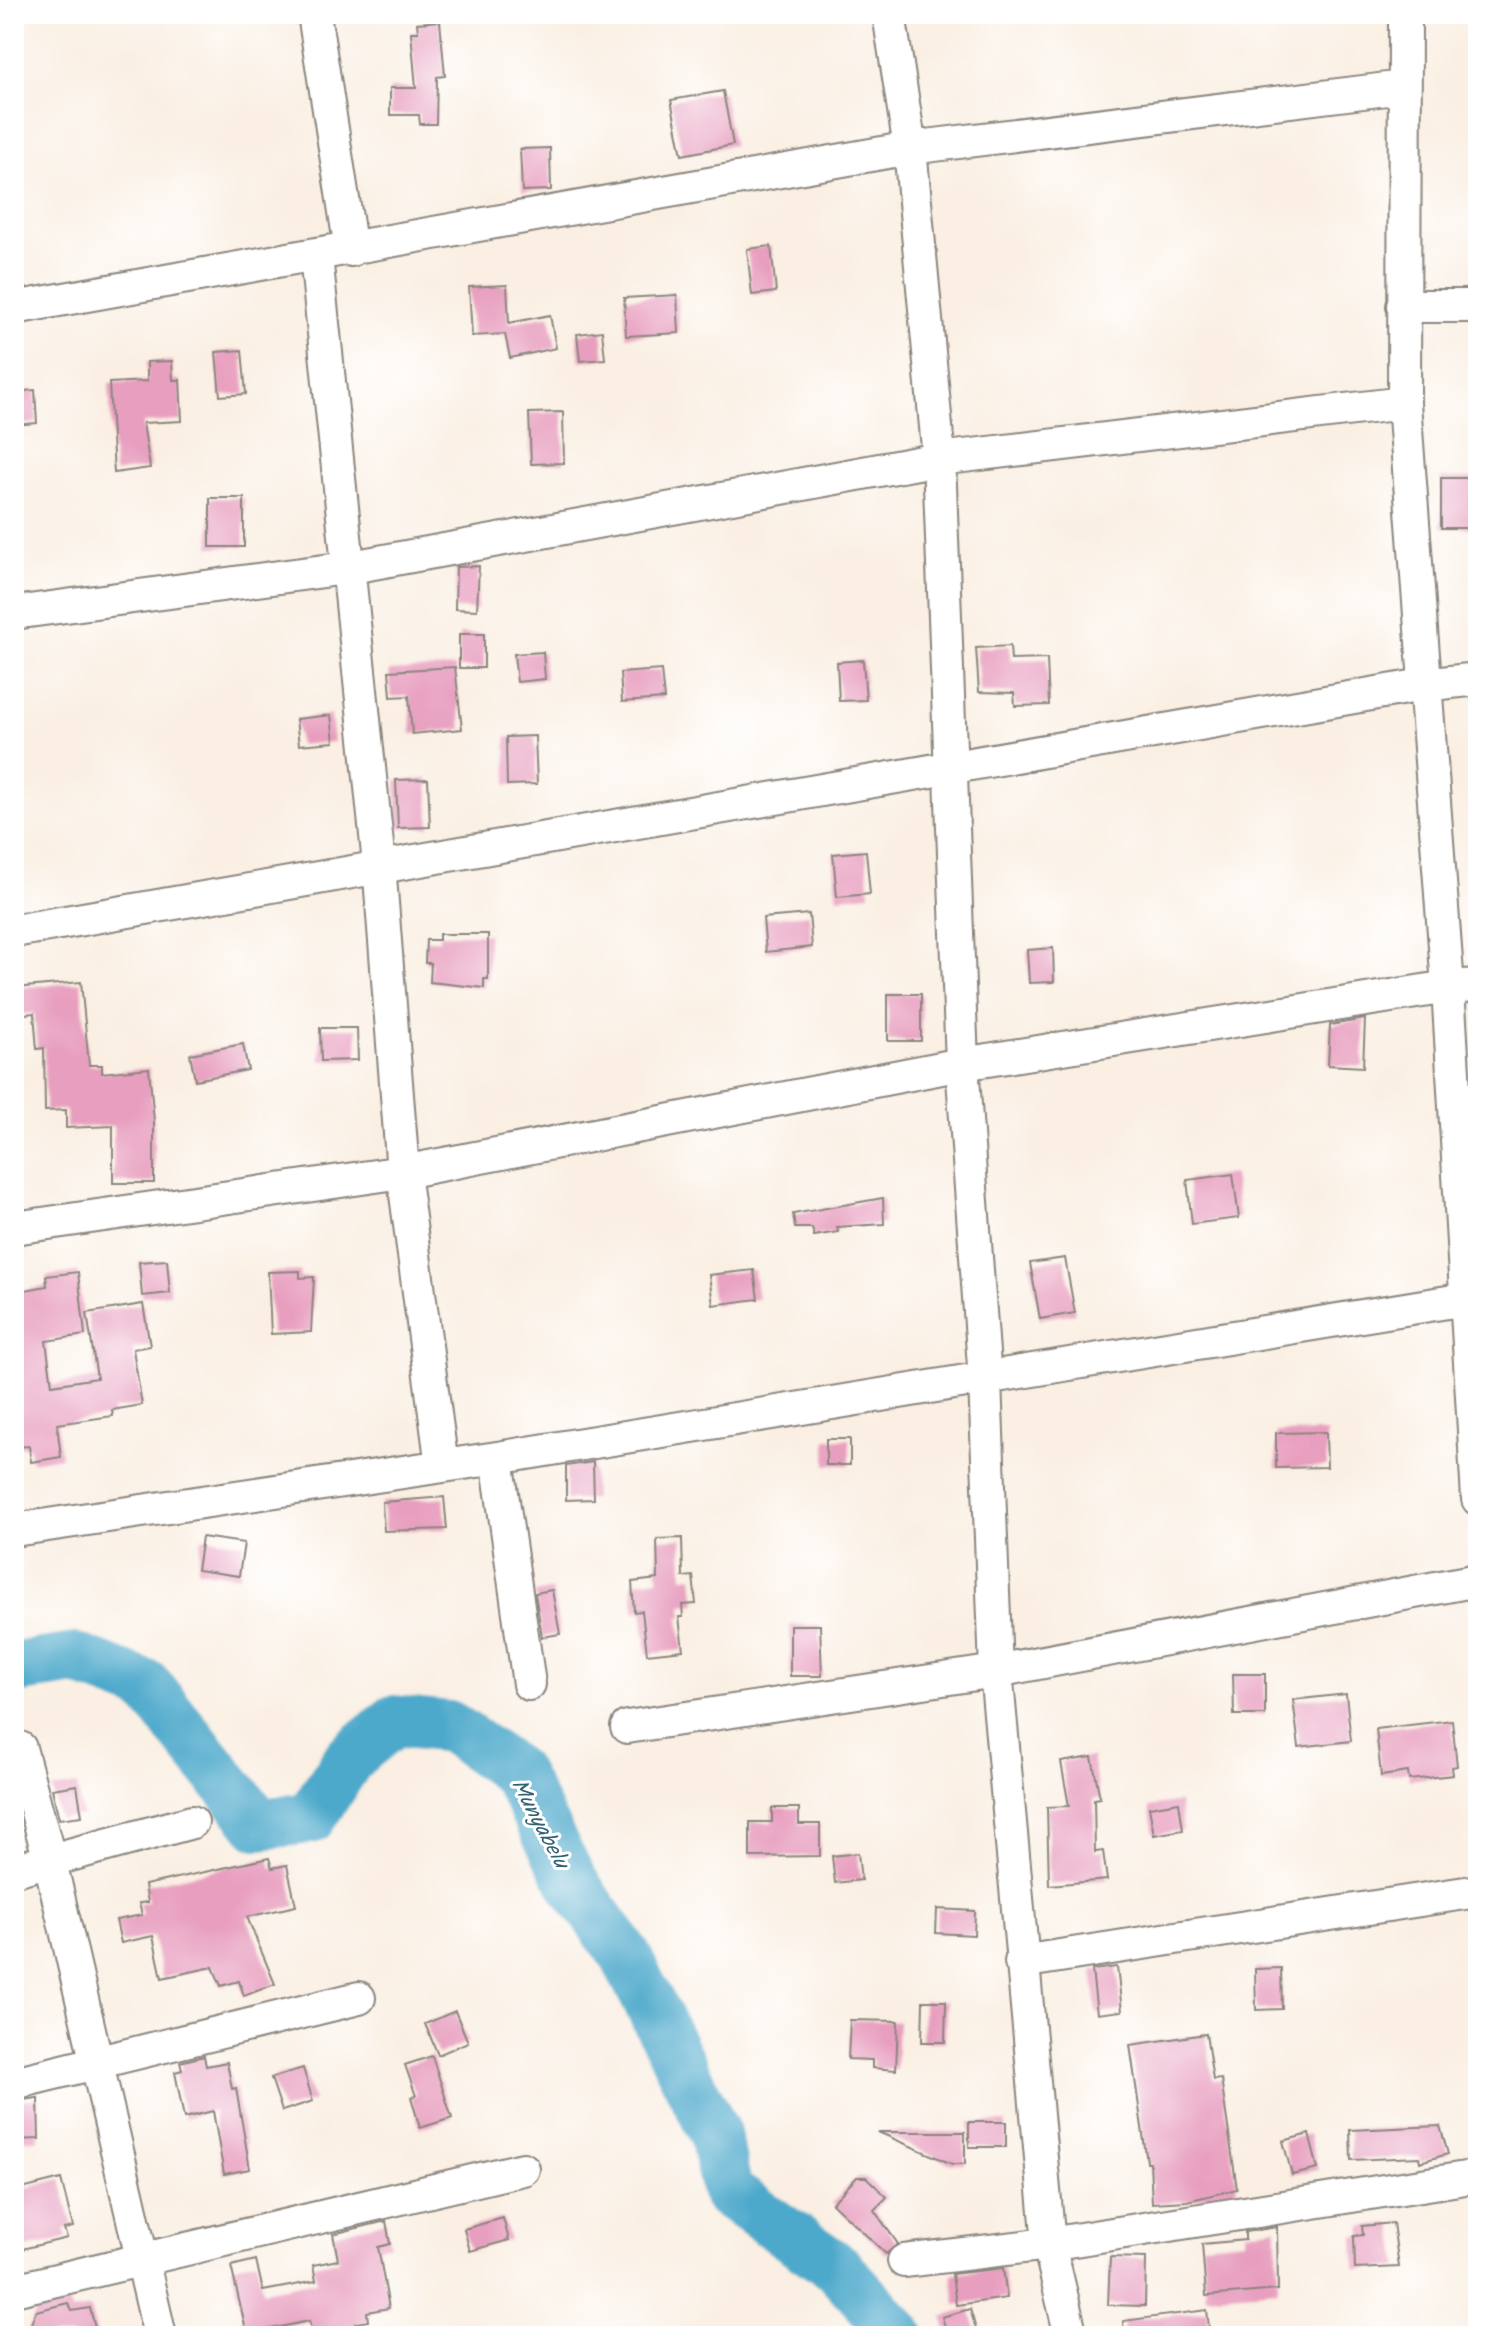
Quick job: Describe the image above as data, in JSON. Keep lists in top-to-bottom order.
{
  "water": ["Munyabelu"]
}
